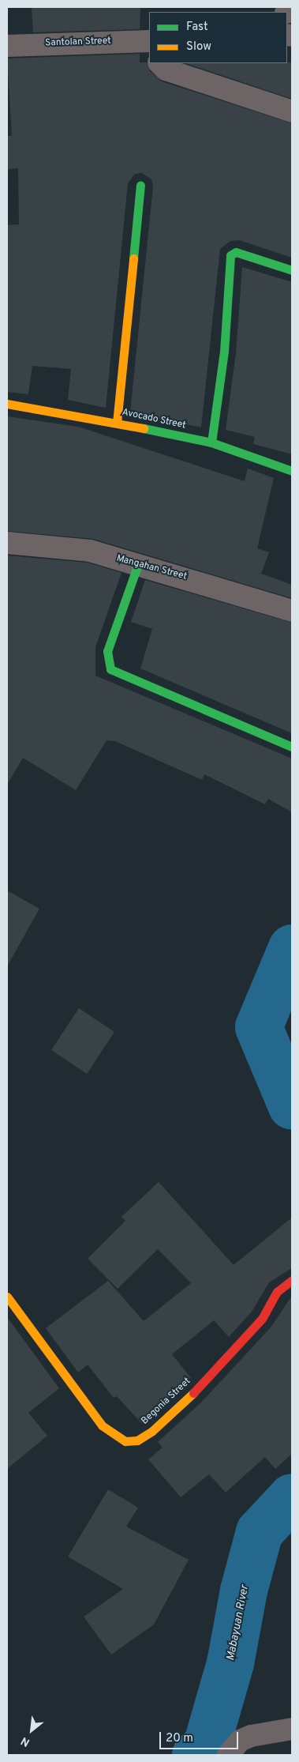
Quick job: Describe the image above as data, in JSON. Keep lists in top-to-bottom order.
{
  "streets": {
    "street": [
      "Santolan Street",
      "Avocado Street",
      "Mangahan Street",
      "Begonia Street"
    ]
  },
  "water": ["Mabayuan River"],
  "legend": ["Fast", "Slow"],
  "scale_bar": "20 m",
  "north": "bottom left"
}
